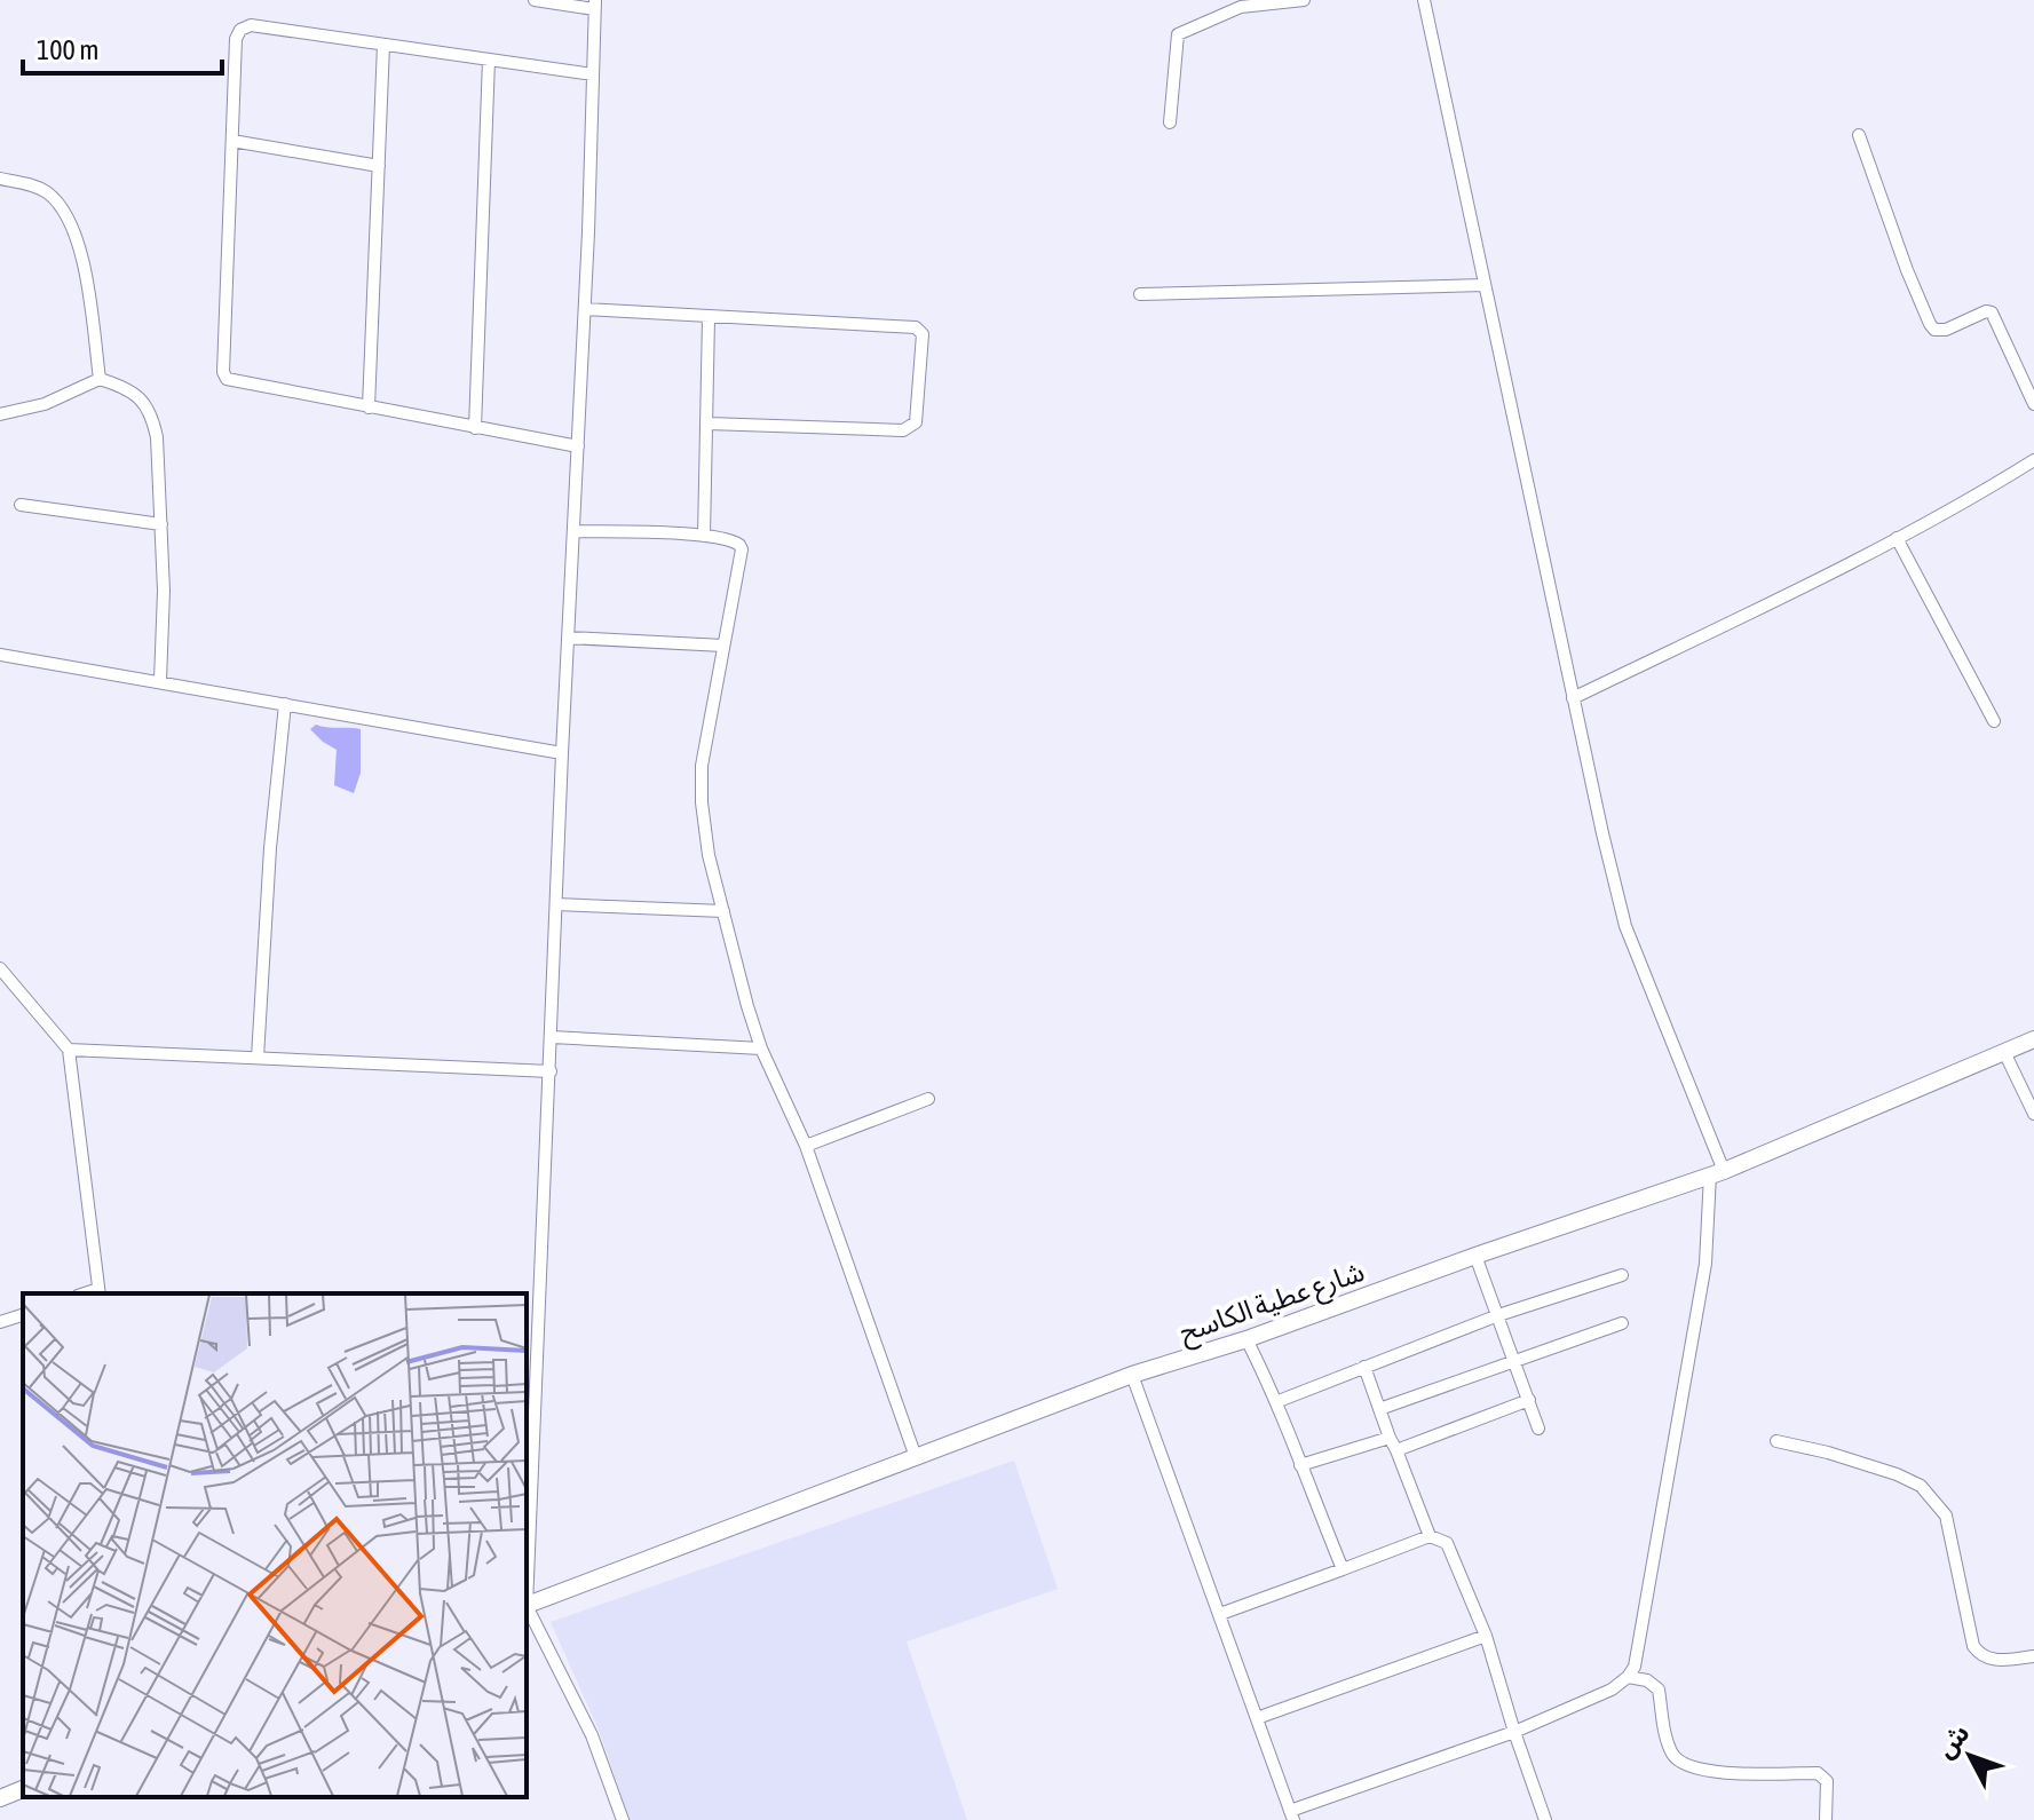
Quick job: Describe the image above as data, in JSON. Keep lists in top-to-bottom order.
{
  "streets": {
    "street": ["شارع عطية الكاسح"]
  },
  "scale_bar": "100 m",
  "north": "top left"
}
